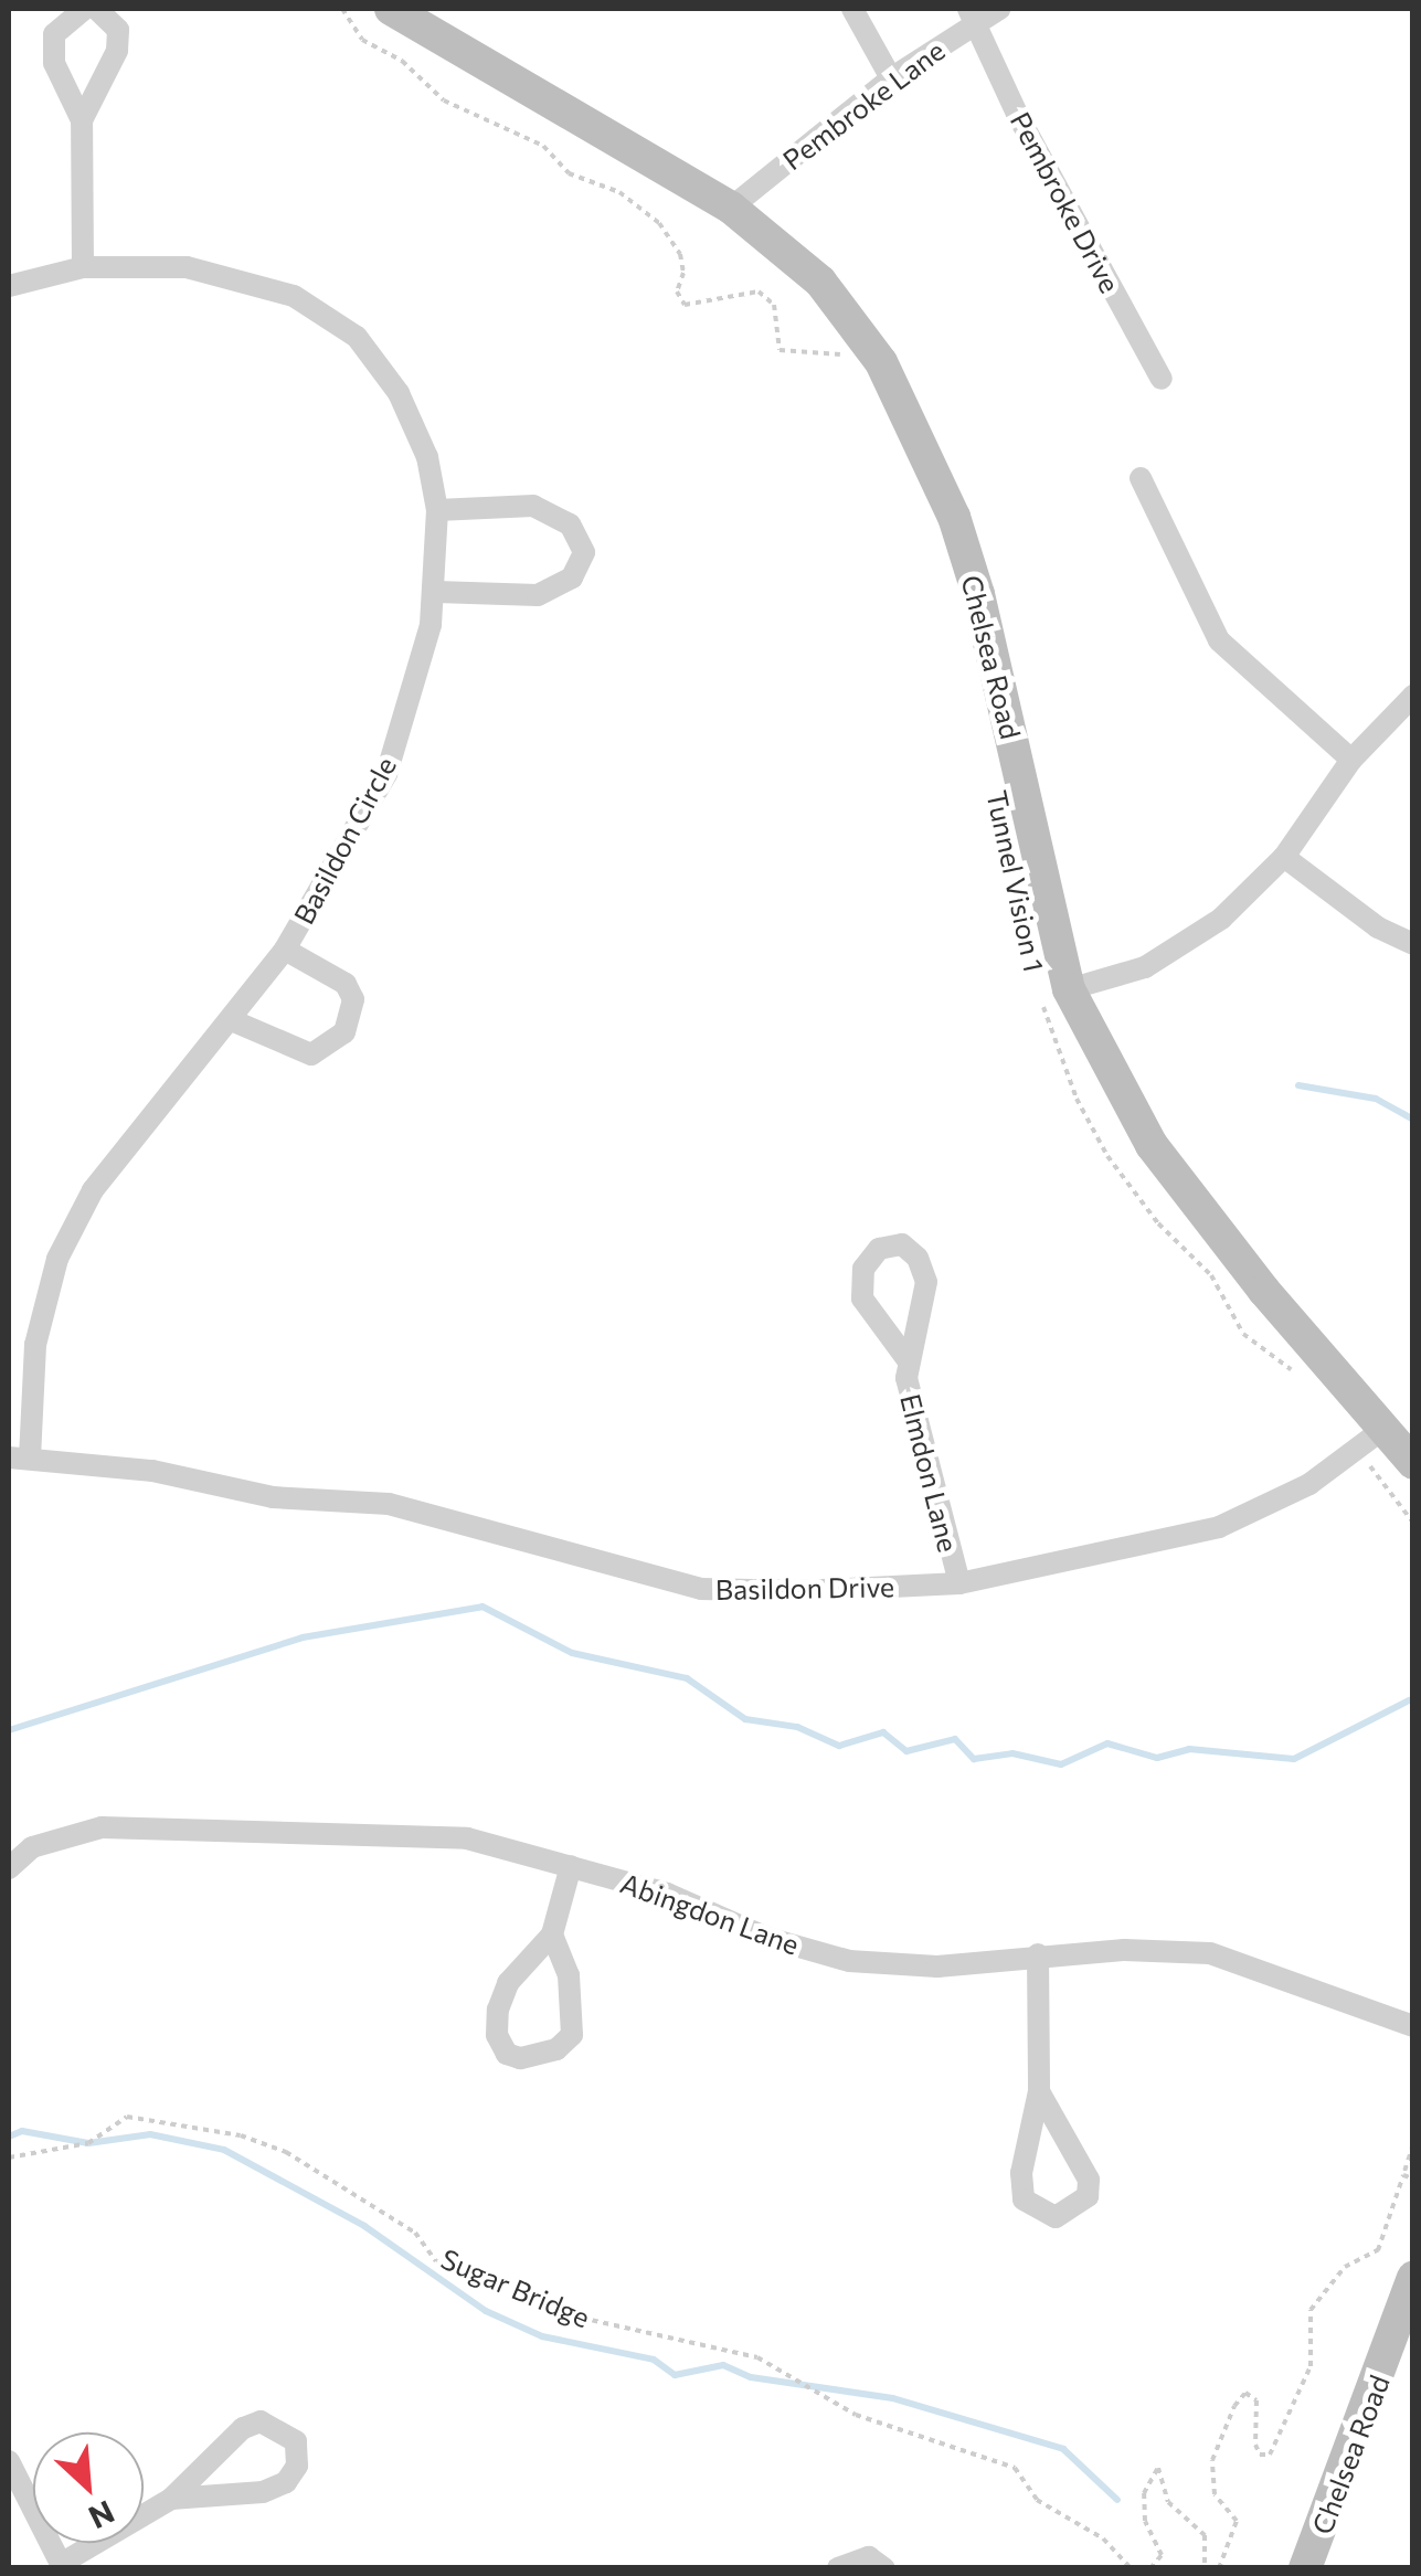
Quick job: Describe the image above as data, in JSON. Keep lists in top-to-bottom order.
{
  "streets": {
    "street": [
      "Pembroke Lane",
      "Pembroke Drive",
      "Chelsea Road",
      "Basildon Circle",
      "Elmdon Lane",
      "Basildon Drive",
      "Abingdon Lane"
    ],
    "path": ["Tunnel Vision 1", "Sugar Bridge"]
  },
  "crossings": [
    ["Pembroke Lane", "Pembroke Drive"],
    ["Pembroke Lane", "Chelsea Road"],
    ["Chelsea Road", "Tunnel Vision 1"],
    ["Chelsea Road", "Basildon Drive"],
    ["Basildon Circle", "Basildon Drive"],
    ["Elmdon Lane", "Basildon Drive"]
  ],
  "north": "bottom right"
}
